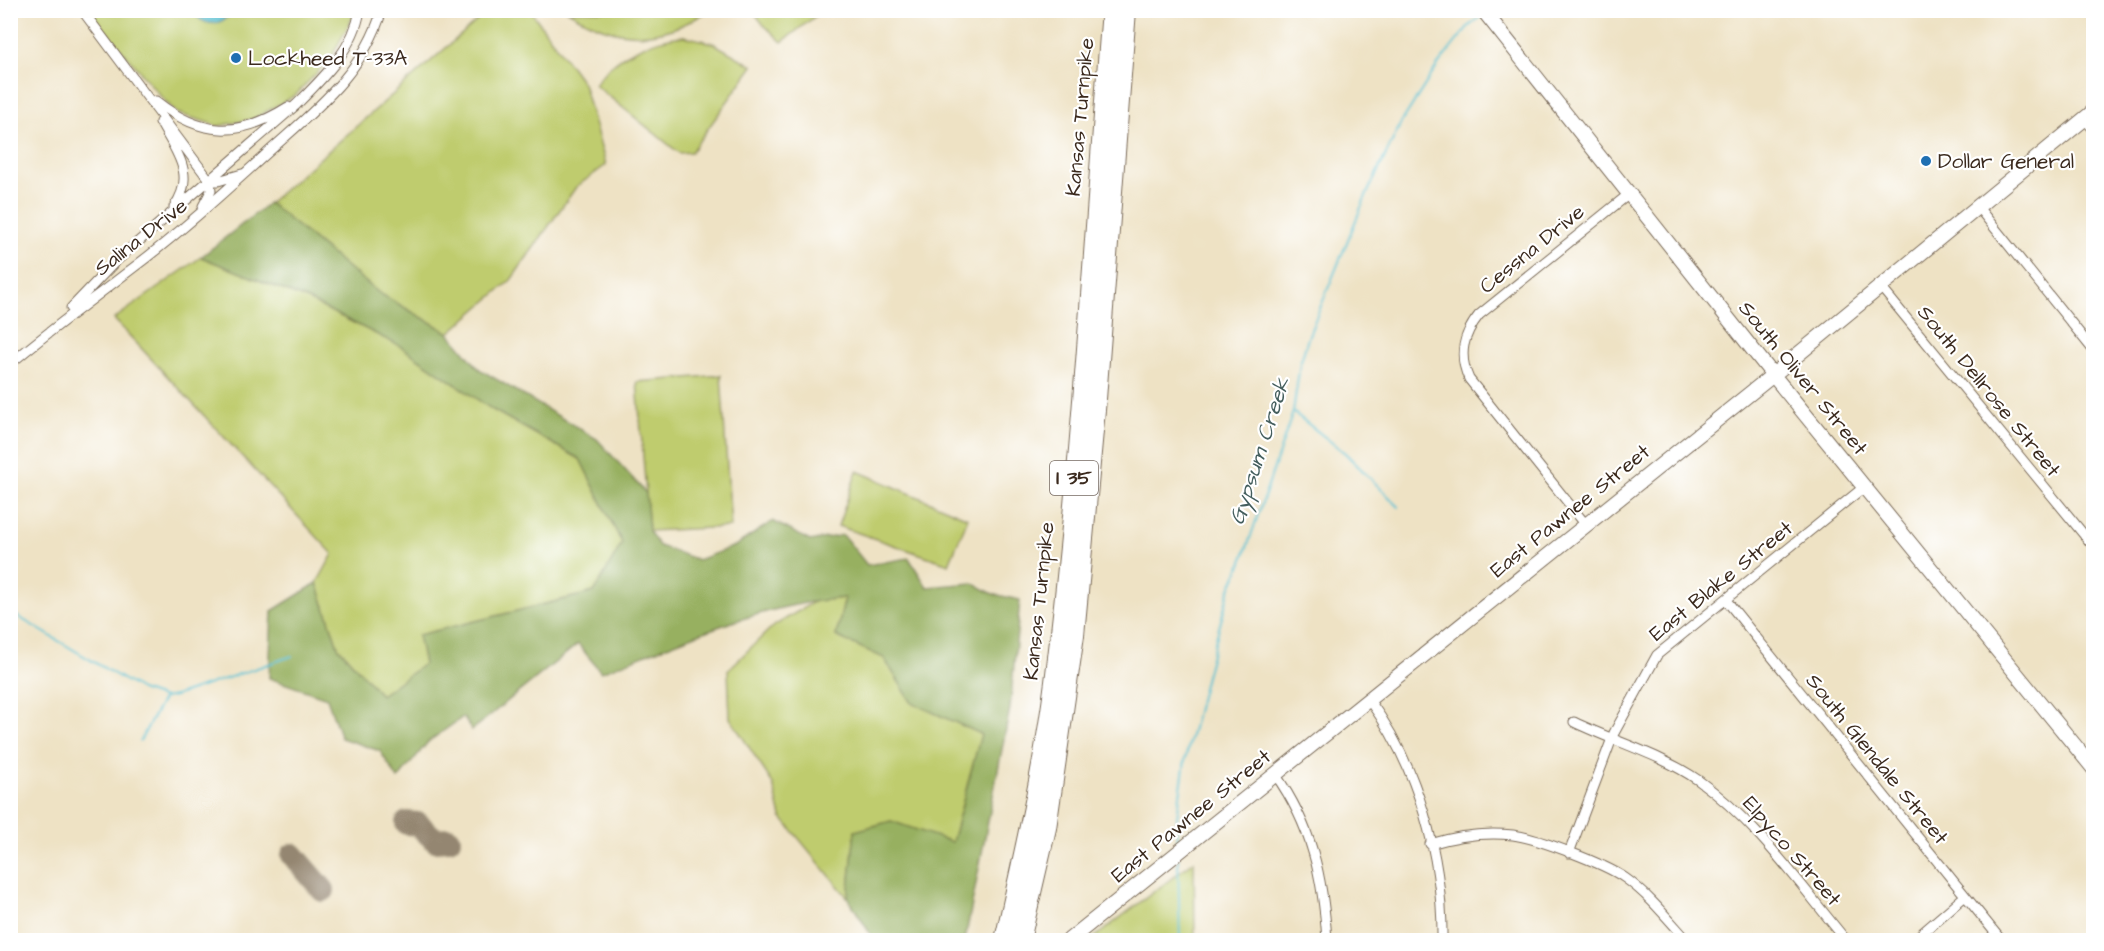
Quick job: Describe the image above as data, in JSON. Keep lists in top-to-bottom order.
{
  "streets": {
    "highway": ["Kansas Turnpike", "I 35"],
    "main road": ["South Oliver Street", "East Pawnee Street"],
    "street": [
      "Salina Drive",
      "Cessna Drive",
      "South Dellrose Street",
      "East Blake Street",
      "South Glendale Street",
      "Elpyco Street"
    ]
  },
  "crossings": [
    ["Cessna Drive", "South Oliver Street"],
    ["Cessna Drive", "East Pawnee Street"],
    ["South Oliver Street", "East Pawnee Street"],
    ["South Oliver Street", "East Blake Street"],
    ["South Dellrose Street", "East Pawnee Street"],
    ["East Blake Street", "South Glendale Street"],
    ["East Blake Street", "Elpyco Street"]
  ],
  "water": ["Gypsum Creek"],
  "places": ["Lockheed T-33A", "Dollar General"]
}
